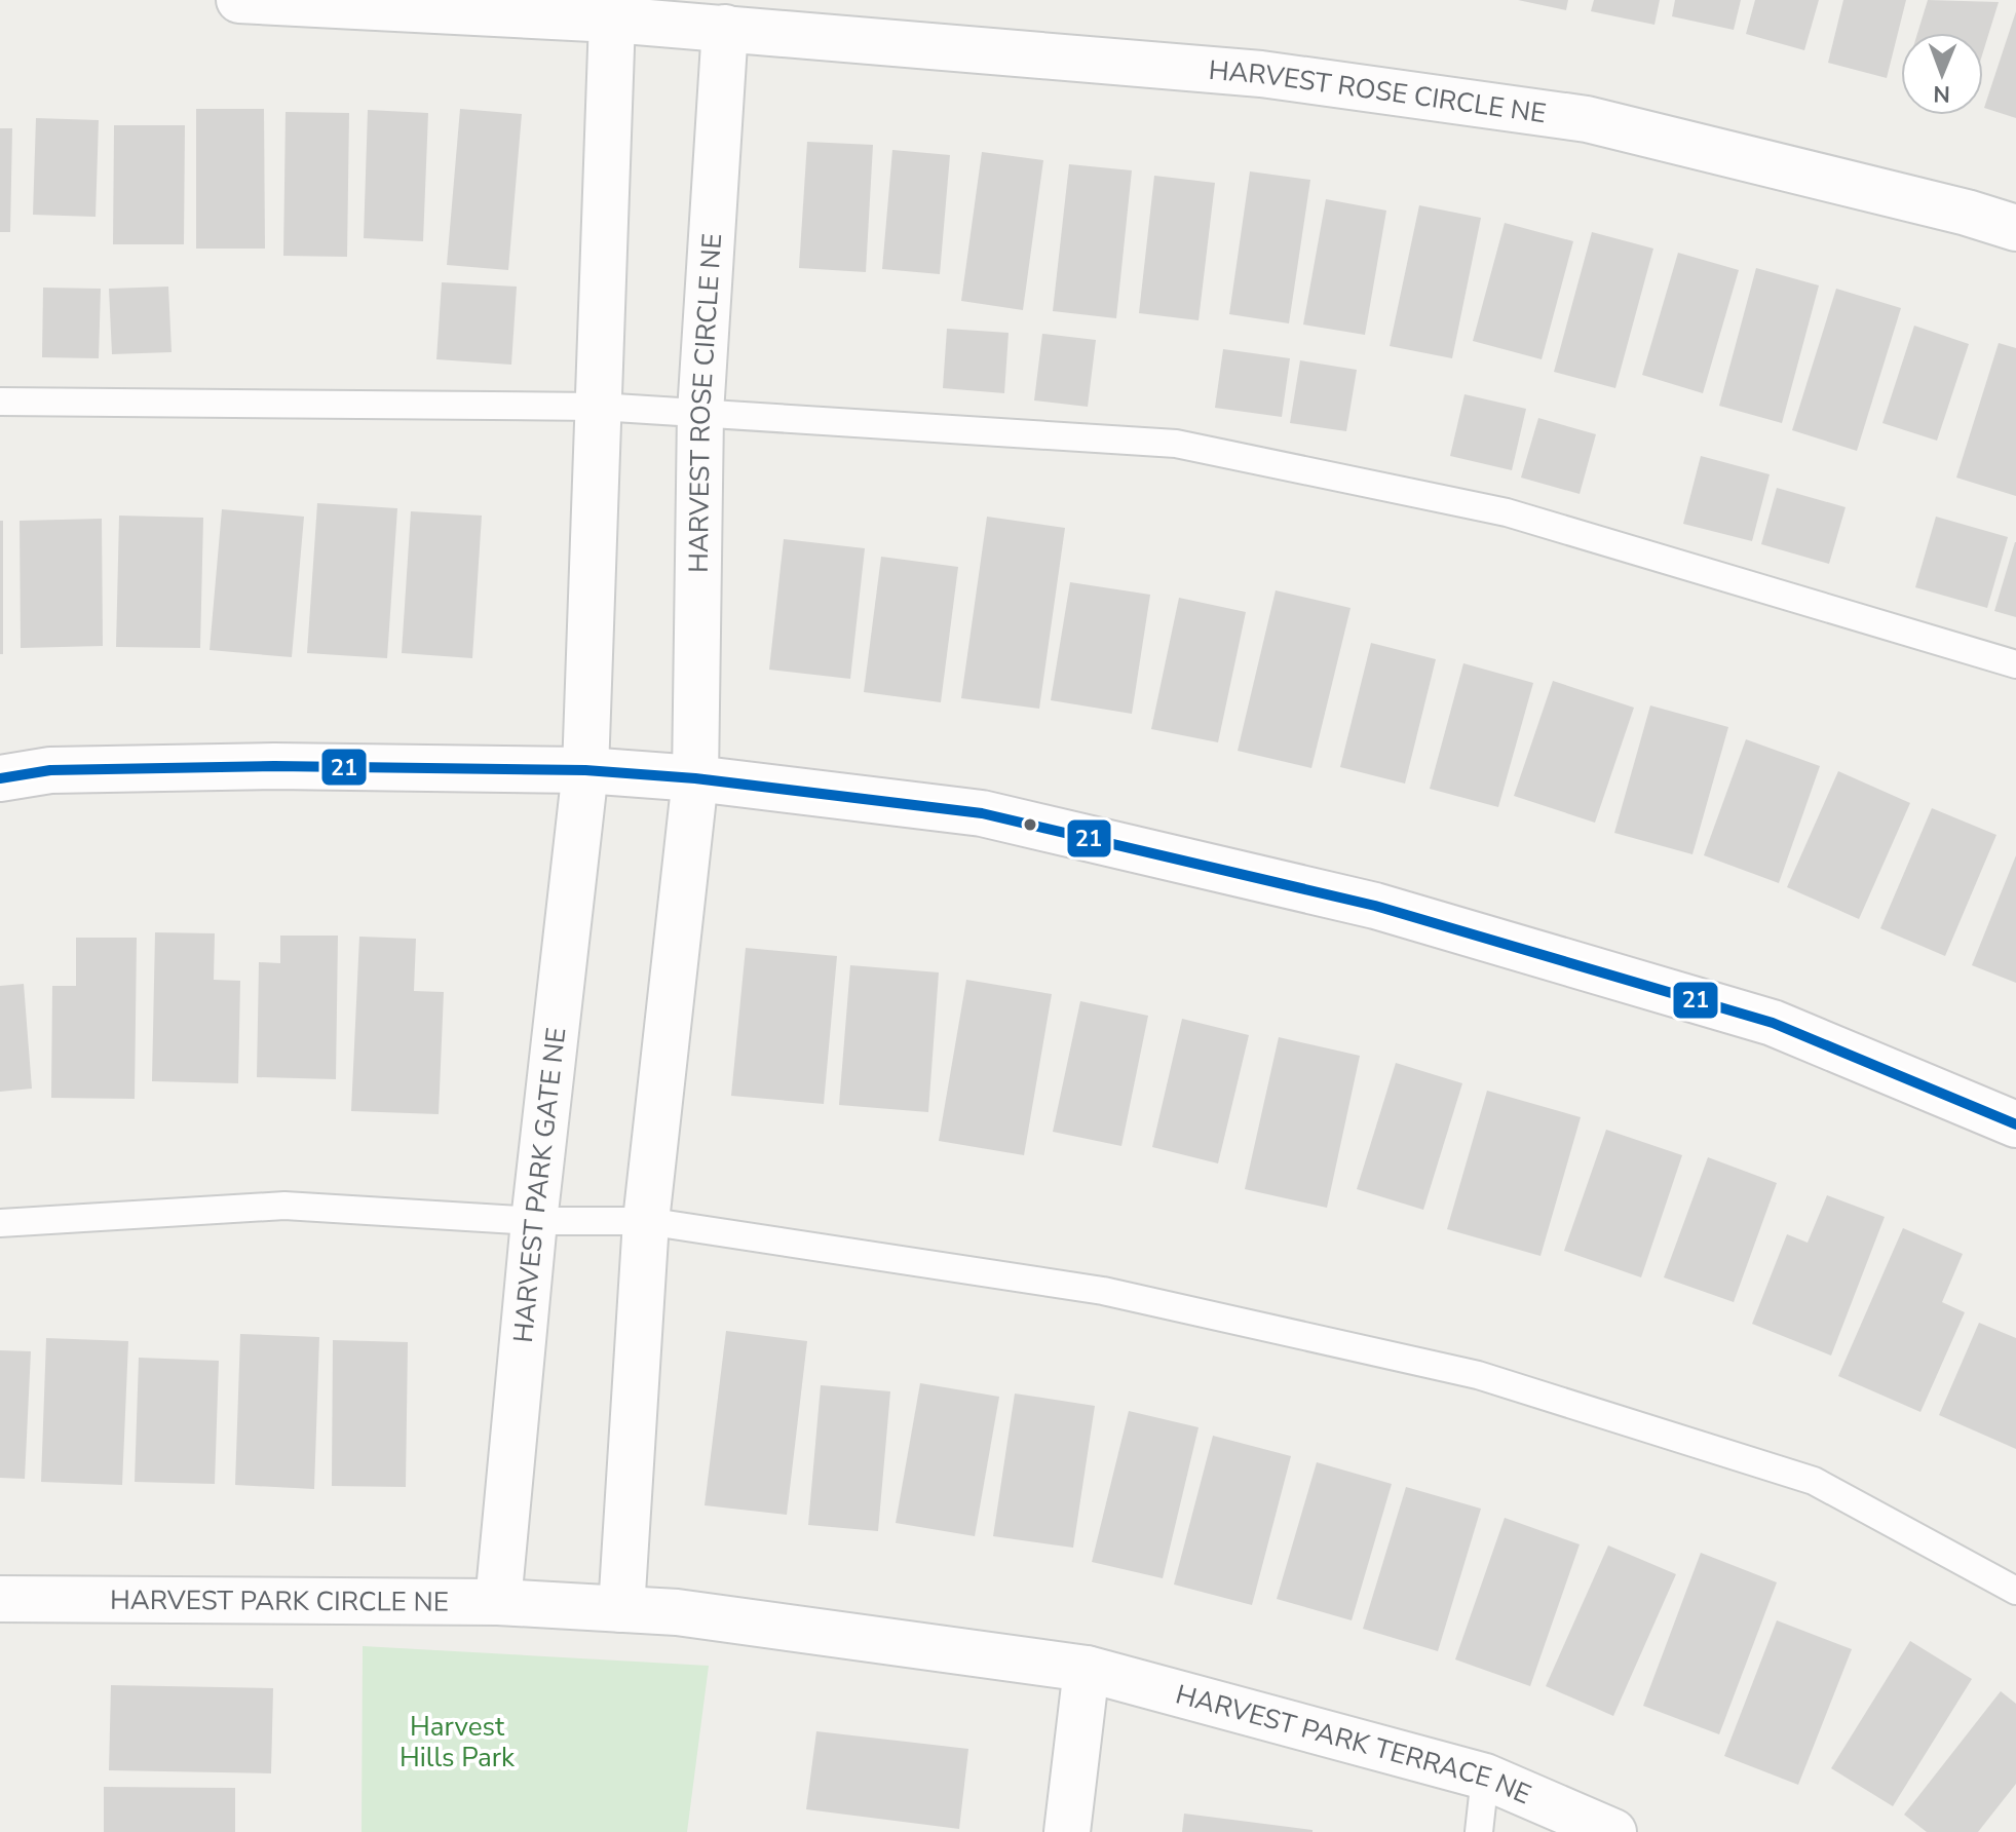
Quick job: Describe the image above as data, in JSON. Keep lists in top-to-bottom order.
{
  "streets": {
    "street": [
      "HARVEST ROSE CIRCLE NE",
      "HARVEST PARK GATE NE",
      "HARVEST PARK CIRCLE NE",
      "HARVEST PARK TERRACE NE"
    ]
  },
  "crossings": [
    ["HARVEST PARK GATE NE", "HARVEST PARK CIRCLE NE"],
    ["HARVEST PARK CIRCLE NE", "HARVEST PARK TERRACE NE"]
  ],
  "parks": ["Harvest Hills Park"],
  "lines": ["transit line 21"],
  "north": "bottom"
}
